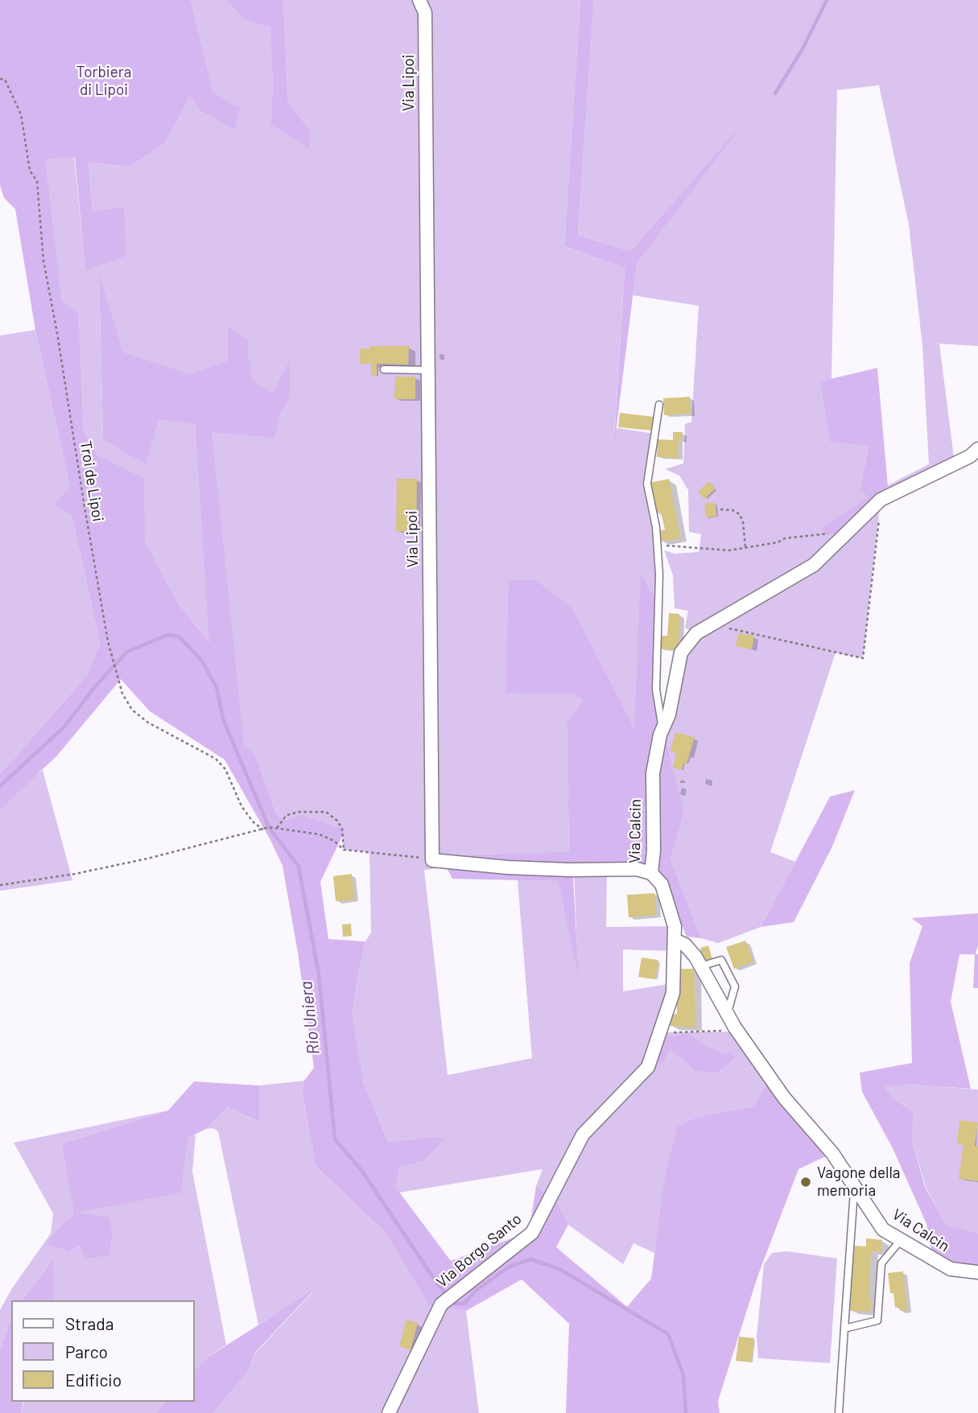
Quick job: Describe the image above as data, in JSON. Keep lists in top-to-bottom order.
{
  "streets": {
    "street": ["Via Lipoi", "Via Calcin", "Via Borgo Santo"],
    "path": ["Troi de Lipoi"]
  },
  "crossings": [
    ["Via Calcin", "Via Borgo Santo"]
  ],
  "water": ["Rio Uniera"],
  "parks": ["Torbiera di Lipoi"],
  "places": ["Vagone della memoria"],
  "legend": ["Strada", "Parco", "Edificio"]
}
